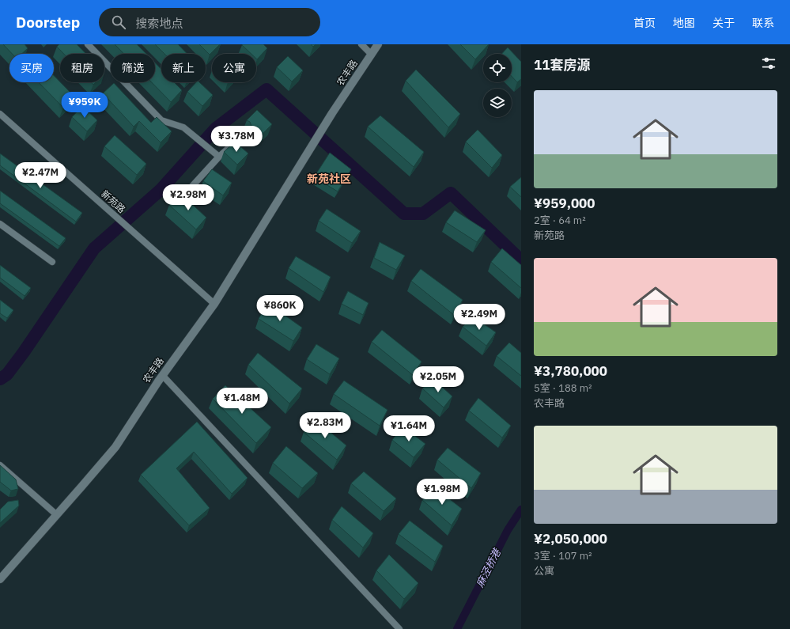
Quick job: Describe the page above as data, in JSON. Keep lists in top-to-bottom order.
{
  "streets": {
    "main road": ["农丰路"],
    "street": ["新苑路"]
  },
  "crossings": [
    ["农丰路", "新苑路"]
  ],
  "districts": ["新苑社区"],
  "water": ["麻泾桥港"],
  "page": {
    "header": "Doorstep",
    "search": "搜索地点",
    "nav": [
      "首页",
      "地图",
      "关于",
      "联系"
    ],
    "heading": "11套房源",
    "chip": [
      "买房",
      "租房",
      "筛选",
      "新上",
      "公寓"
    ],
    "list": [
      {
        "name": "¥959,000",
        "note": "2室 · 64 m² · 新苑路"
      },
      {
        "name": "¥3,780,000",
        "note": "5室 · 188 m² · 农丰路"
      },
      {
        "name": "¥2,050,000",
        "note": "3室 · 107 m² · 公寓"
      }
    ],
    "price": [
      "¥959K",
      "¥3.78M",
      "¥2.47M",
      "¥2.98M",
      "¥860K",
      "¥2.49M",
      "¥2.05M",
      "¥1.48M",
      "¥2.83M",
      "¥1.64M",
      "¥1.98M"
    ]
  }
}
